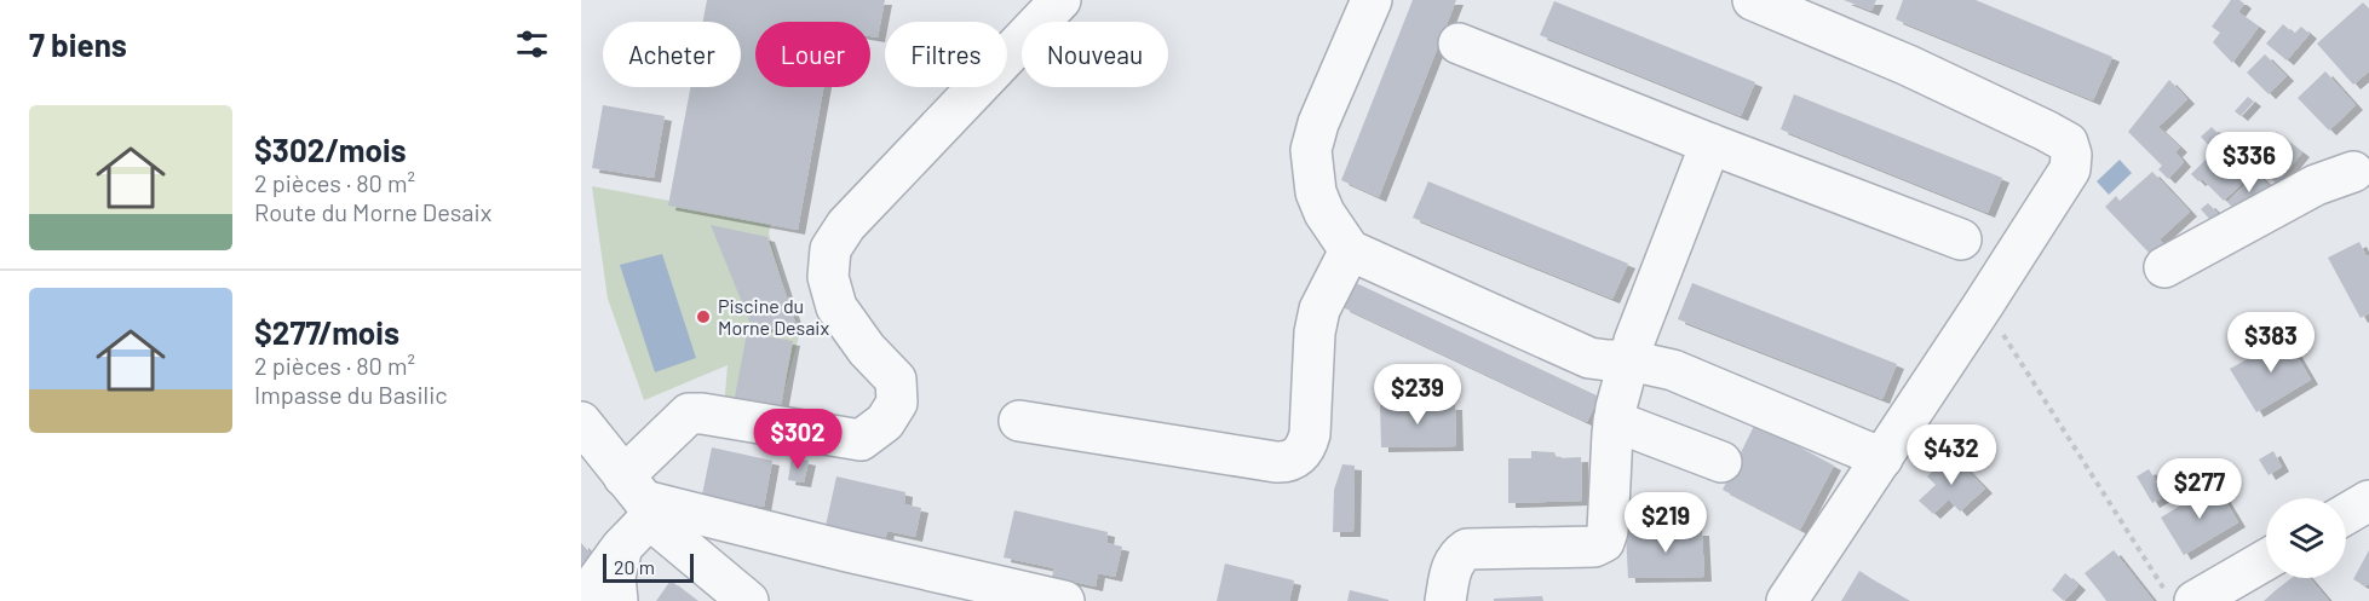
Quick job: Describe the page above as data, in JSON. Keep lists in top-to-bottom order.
{
  "places": ["Piscine du Morne Desaix"],
  "scale_bar": "20 m",
  "page": {
    "heading": "7 biens",
    "chip": [
      "Acheter",
      "Louer",
      "Filtres",
      "Nouveau"
    ],
    "list": [
      {
        "name": "$302/mois",
        "note": "2 pièces · 80 m² · Route du Morne Desaix"
      },
      {
        "name": "$277/mois",
        "note": "2 pièces · 80 m² · Impasse du Basilic"
      }
    ],
    "price": [
      "$336",
      "$383",
      "$239",
      "$302",
      "$432",
      "$277",
      "$219"
    ],
    "scale": "20 m"
  }
}
